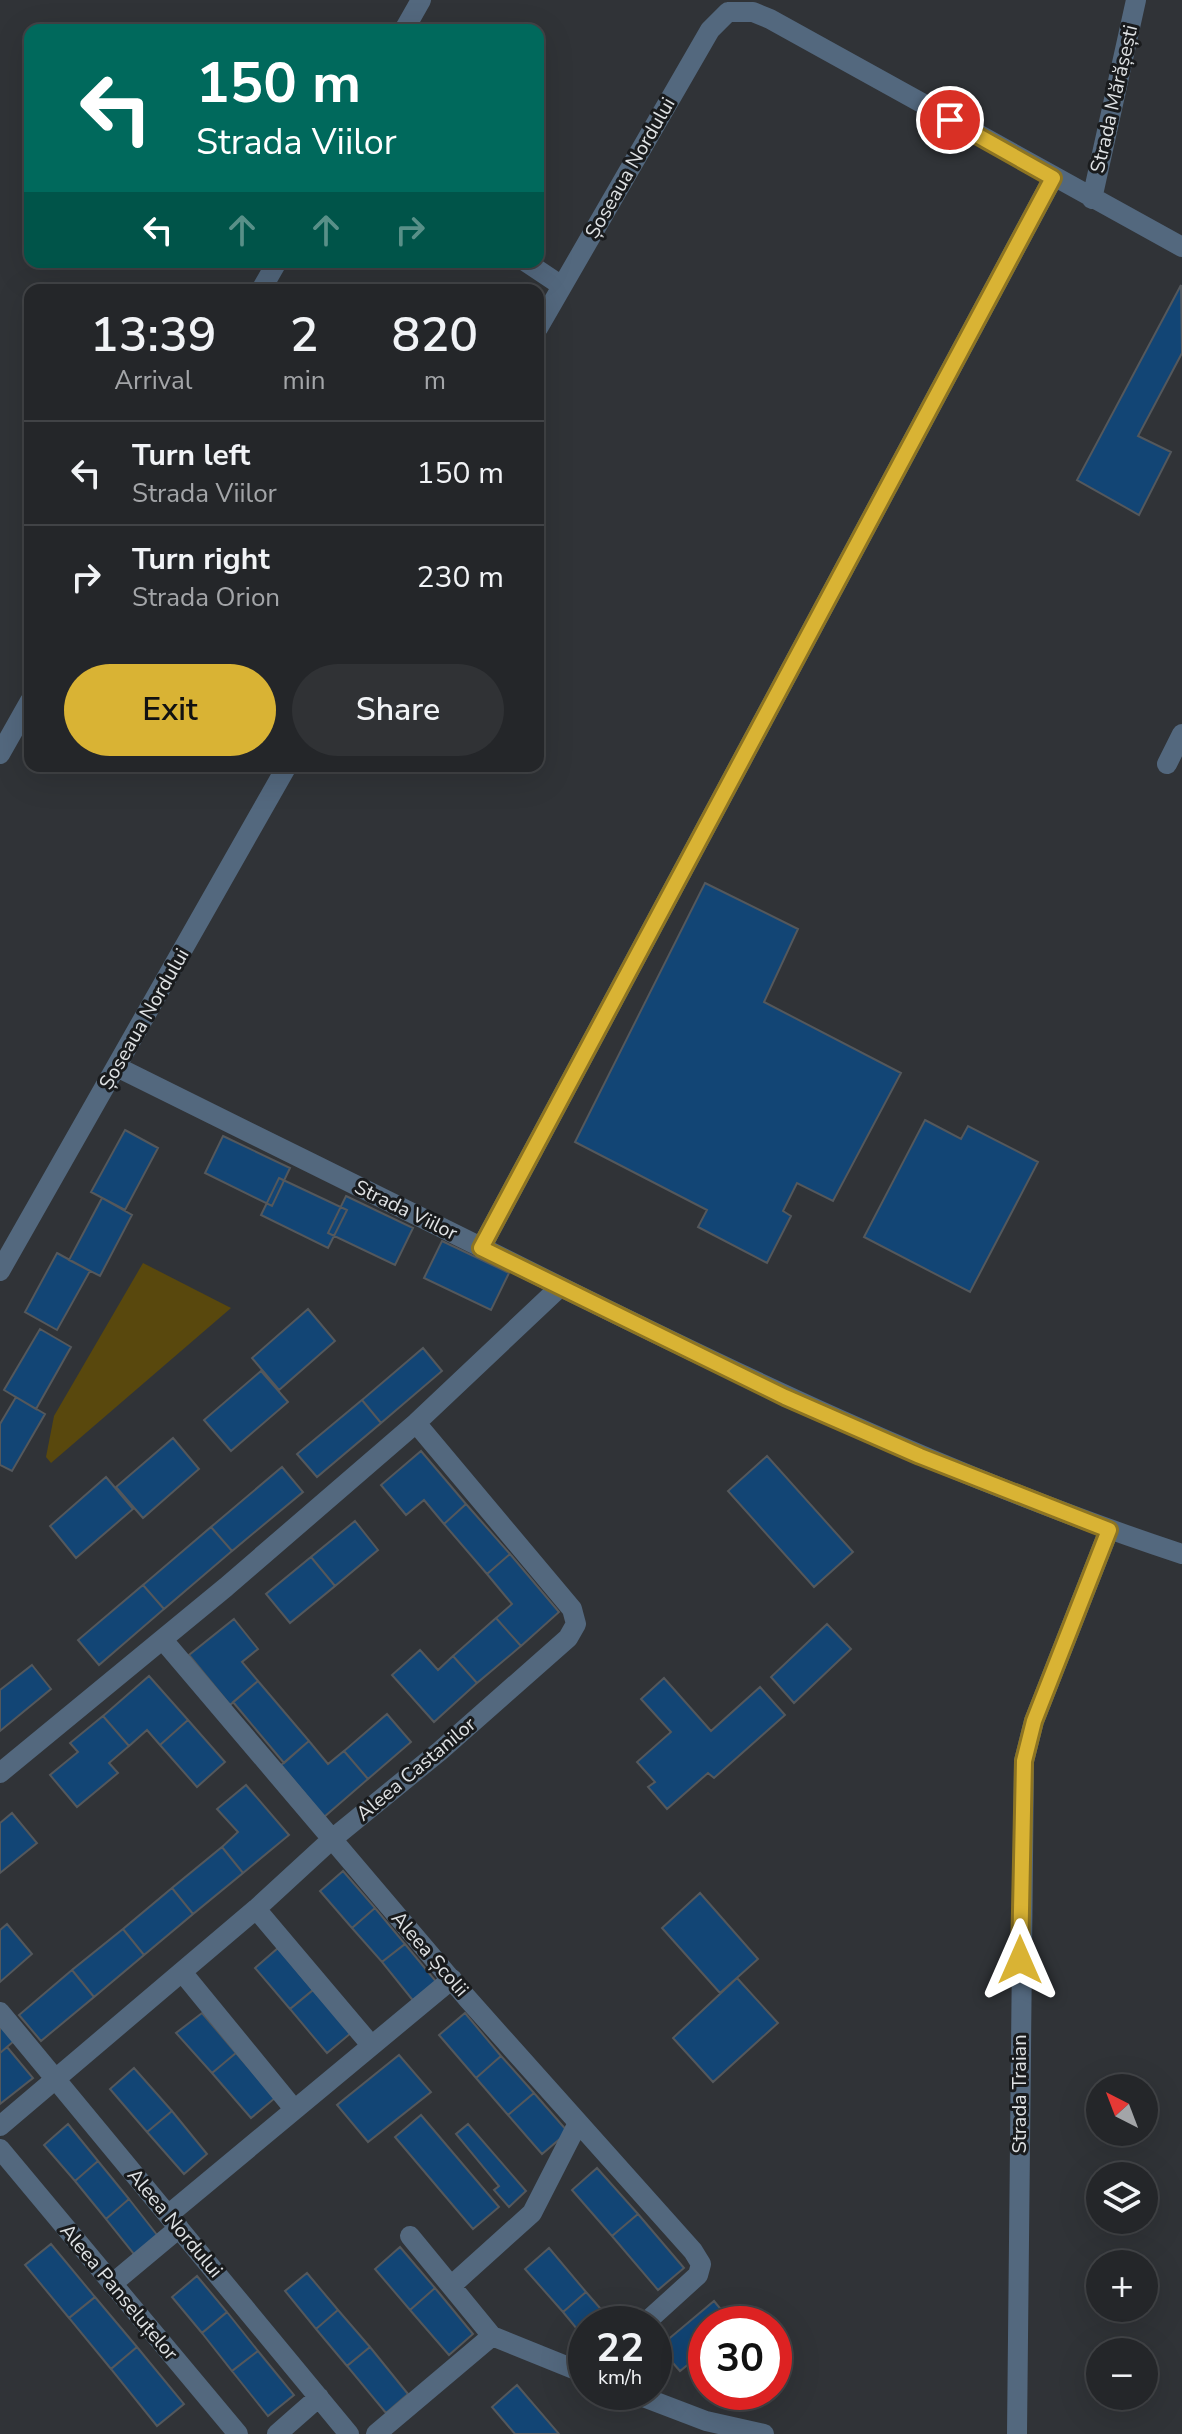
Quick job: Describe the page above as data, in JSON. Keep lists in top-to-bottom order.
{
  "streets": {
    "street": [
      "Strada Mărășești",
      "Șoseaua Nordului",
      "Strada Viilor",
      "Aleea Castanilor",
      "Aleea Școlii",
      "Strada Traian",
      "Aleea Nordului",
      "Aleea Panseluțelor"
    ]
  },
  "crossings": [
    ["Șoseaua Nordului", "Strada Viilor"],
    ["Strada Viilor", "Strada Traian"],
    ["Aleea Castanilor", "Aleea Școlii"],
    ["Aleea Castanilor", "Aleea Nordului"]
  ],
  "north": "top left",
  "page": {
    "turn": ["150 m", "Strada Viilor"],
    "eta": [
      "13:39",
      "Arrival",
      "2",
      "min",
      "820",
      "m"
    ],
    "list": [
      {
        "name": "Turn left",
        "note": "Strada Viilor",
        "value": "150 m"
      },
      {
        "name": "Turn right",
        "note": "Strada Orion",
        "value": "230 m"
      }
    ],
    "buttons": ["Exit", "Share"],
    "map_buttons": ["+", "−"],
    "speed": "22 km/h",
    "limit": "30"
  }
}
